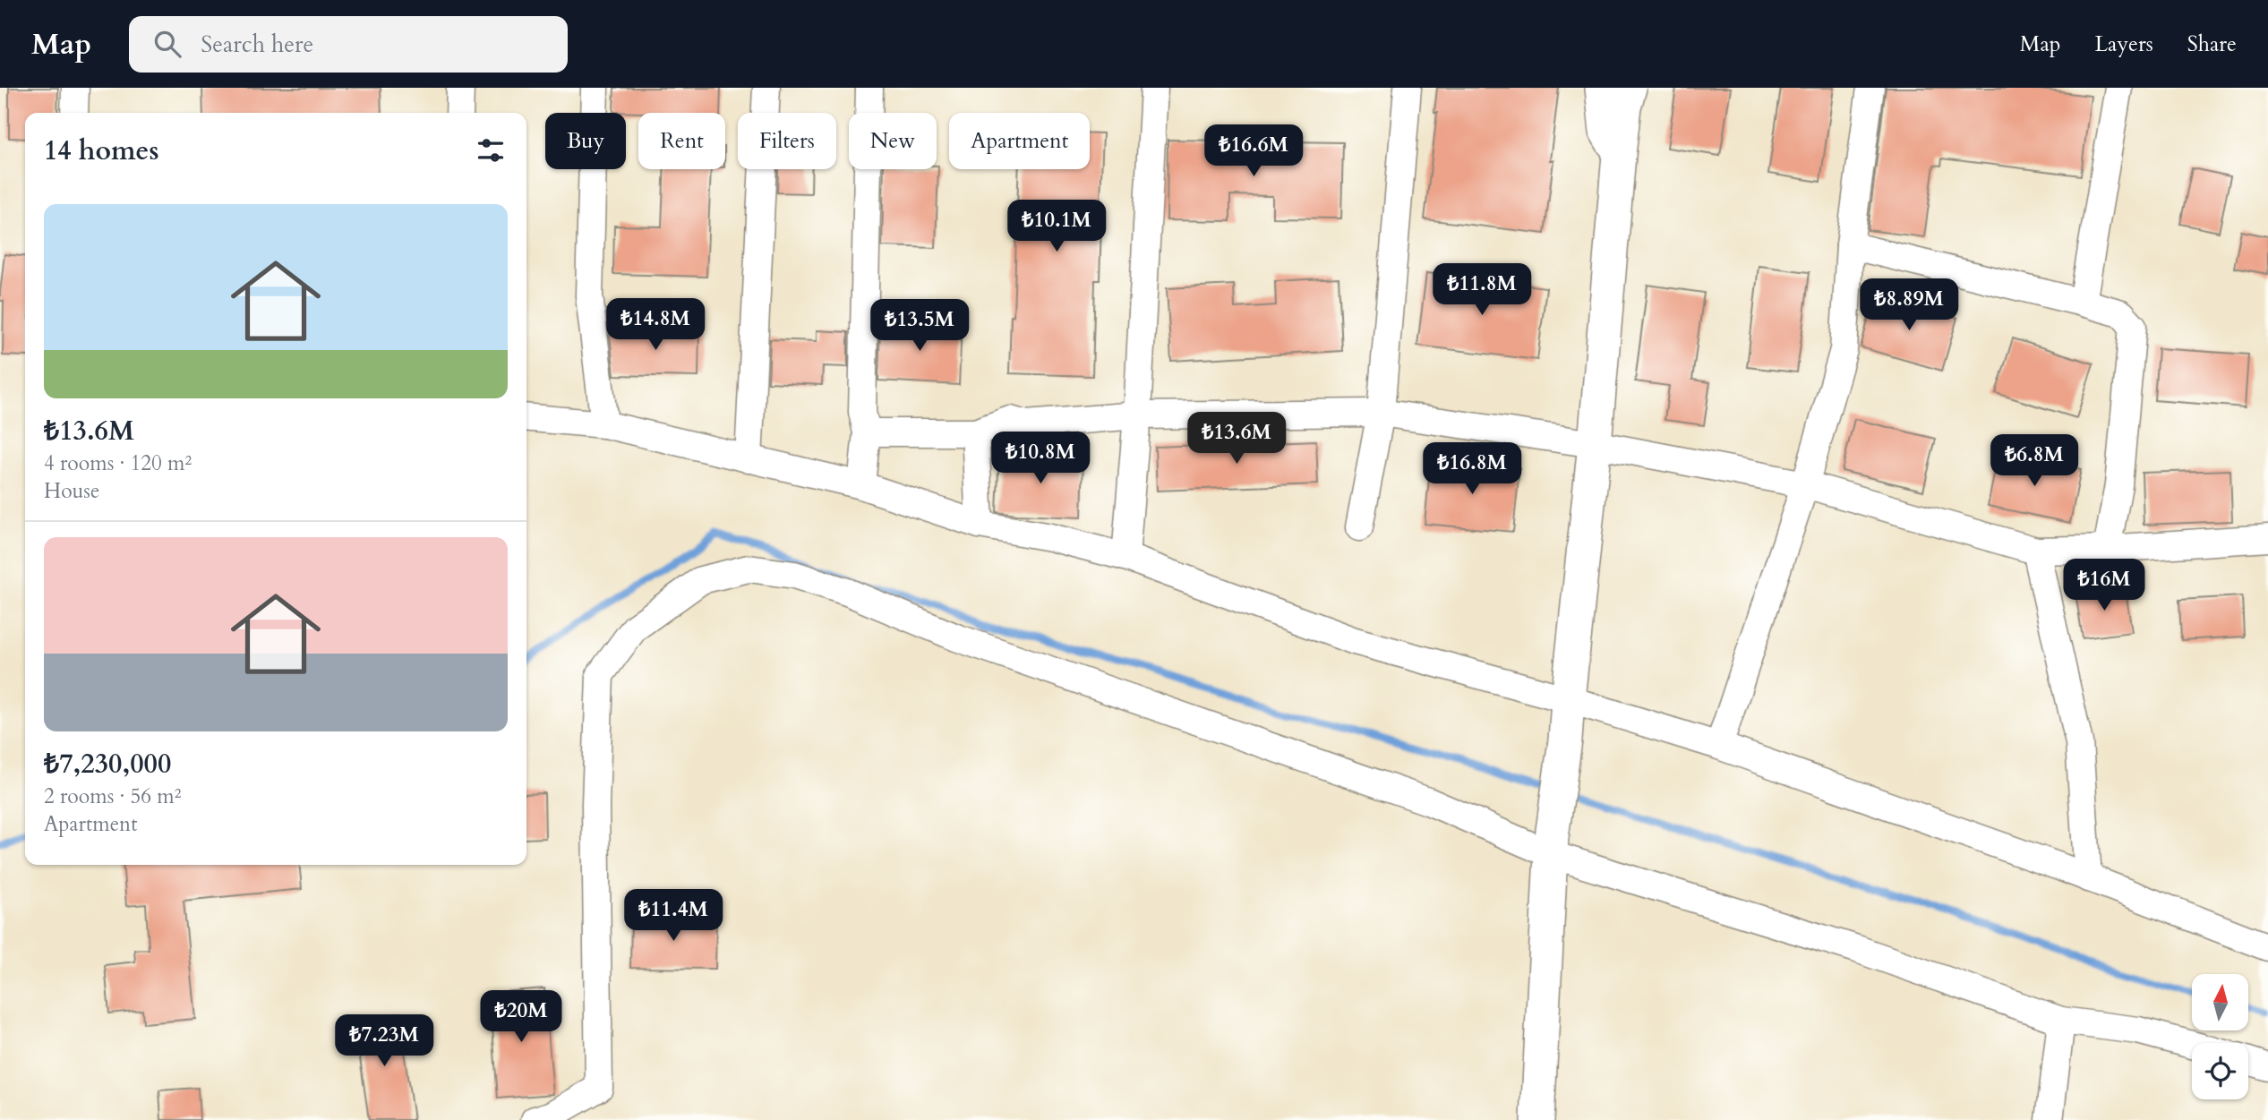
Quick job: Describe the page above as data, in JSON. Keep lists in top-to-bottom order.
{
  "north": "top",
  "page": {
    "header": "Map",
    "search": "Search here",
    "nav": ["Map", "Layers", "Share"],
    "chip": [
      "Buy",
      "Rent",
      "Filters",
      "New",
      "Apartment"
    ],
    "heading": "14 homes",
    "price": [
      "₺16.6M",
      "₺10.1M",
      "₺11.8M",
      "₺8.89M",
      "₺14.8M",
      "₺13.5M",
      "₺13.6M",
      "₺10.8M",
      "₺6.8M",
      "₺16.8M",
      "₺16M",
      "₺11.4M",
      "₺20M",
      "₺7.23M"
    ],
    "list": [
      {
        "name": "₺13.6M",
        "note": "4 rooms · 120 m² · House"
      },
      {
        "name": "₺7,230,000",
        "note": "2 rooms · 56 m² · Apartment"
      }
    ]
  }
}
